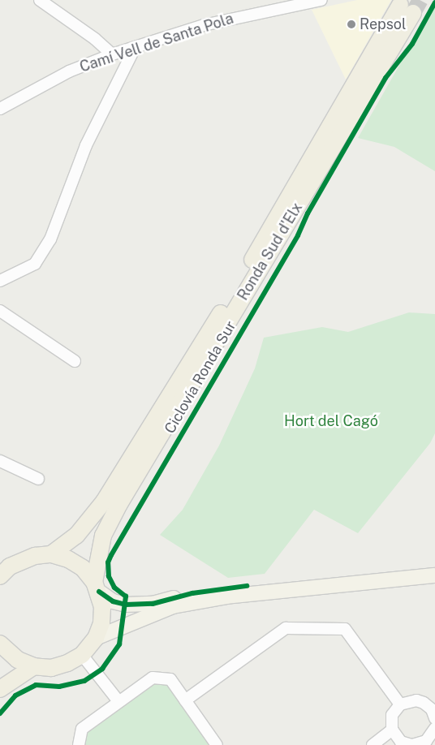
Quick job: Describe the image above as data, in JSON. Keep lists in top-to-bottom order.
{
  "streets": {
    "highway": ["Ronda Sud d'Elx"],
    "street": ["Camí Vell de Santa Pola"],
    "cycle path": ["Ciclovía Ronda Sur"]
  },
  "parks": ["Hort del Cagó"],
  "places": ["Repsol"]
}
